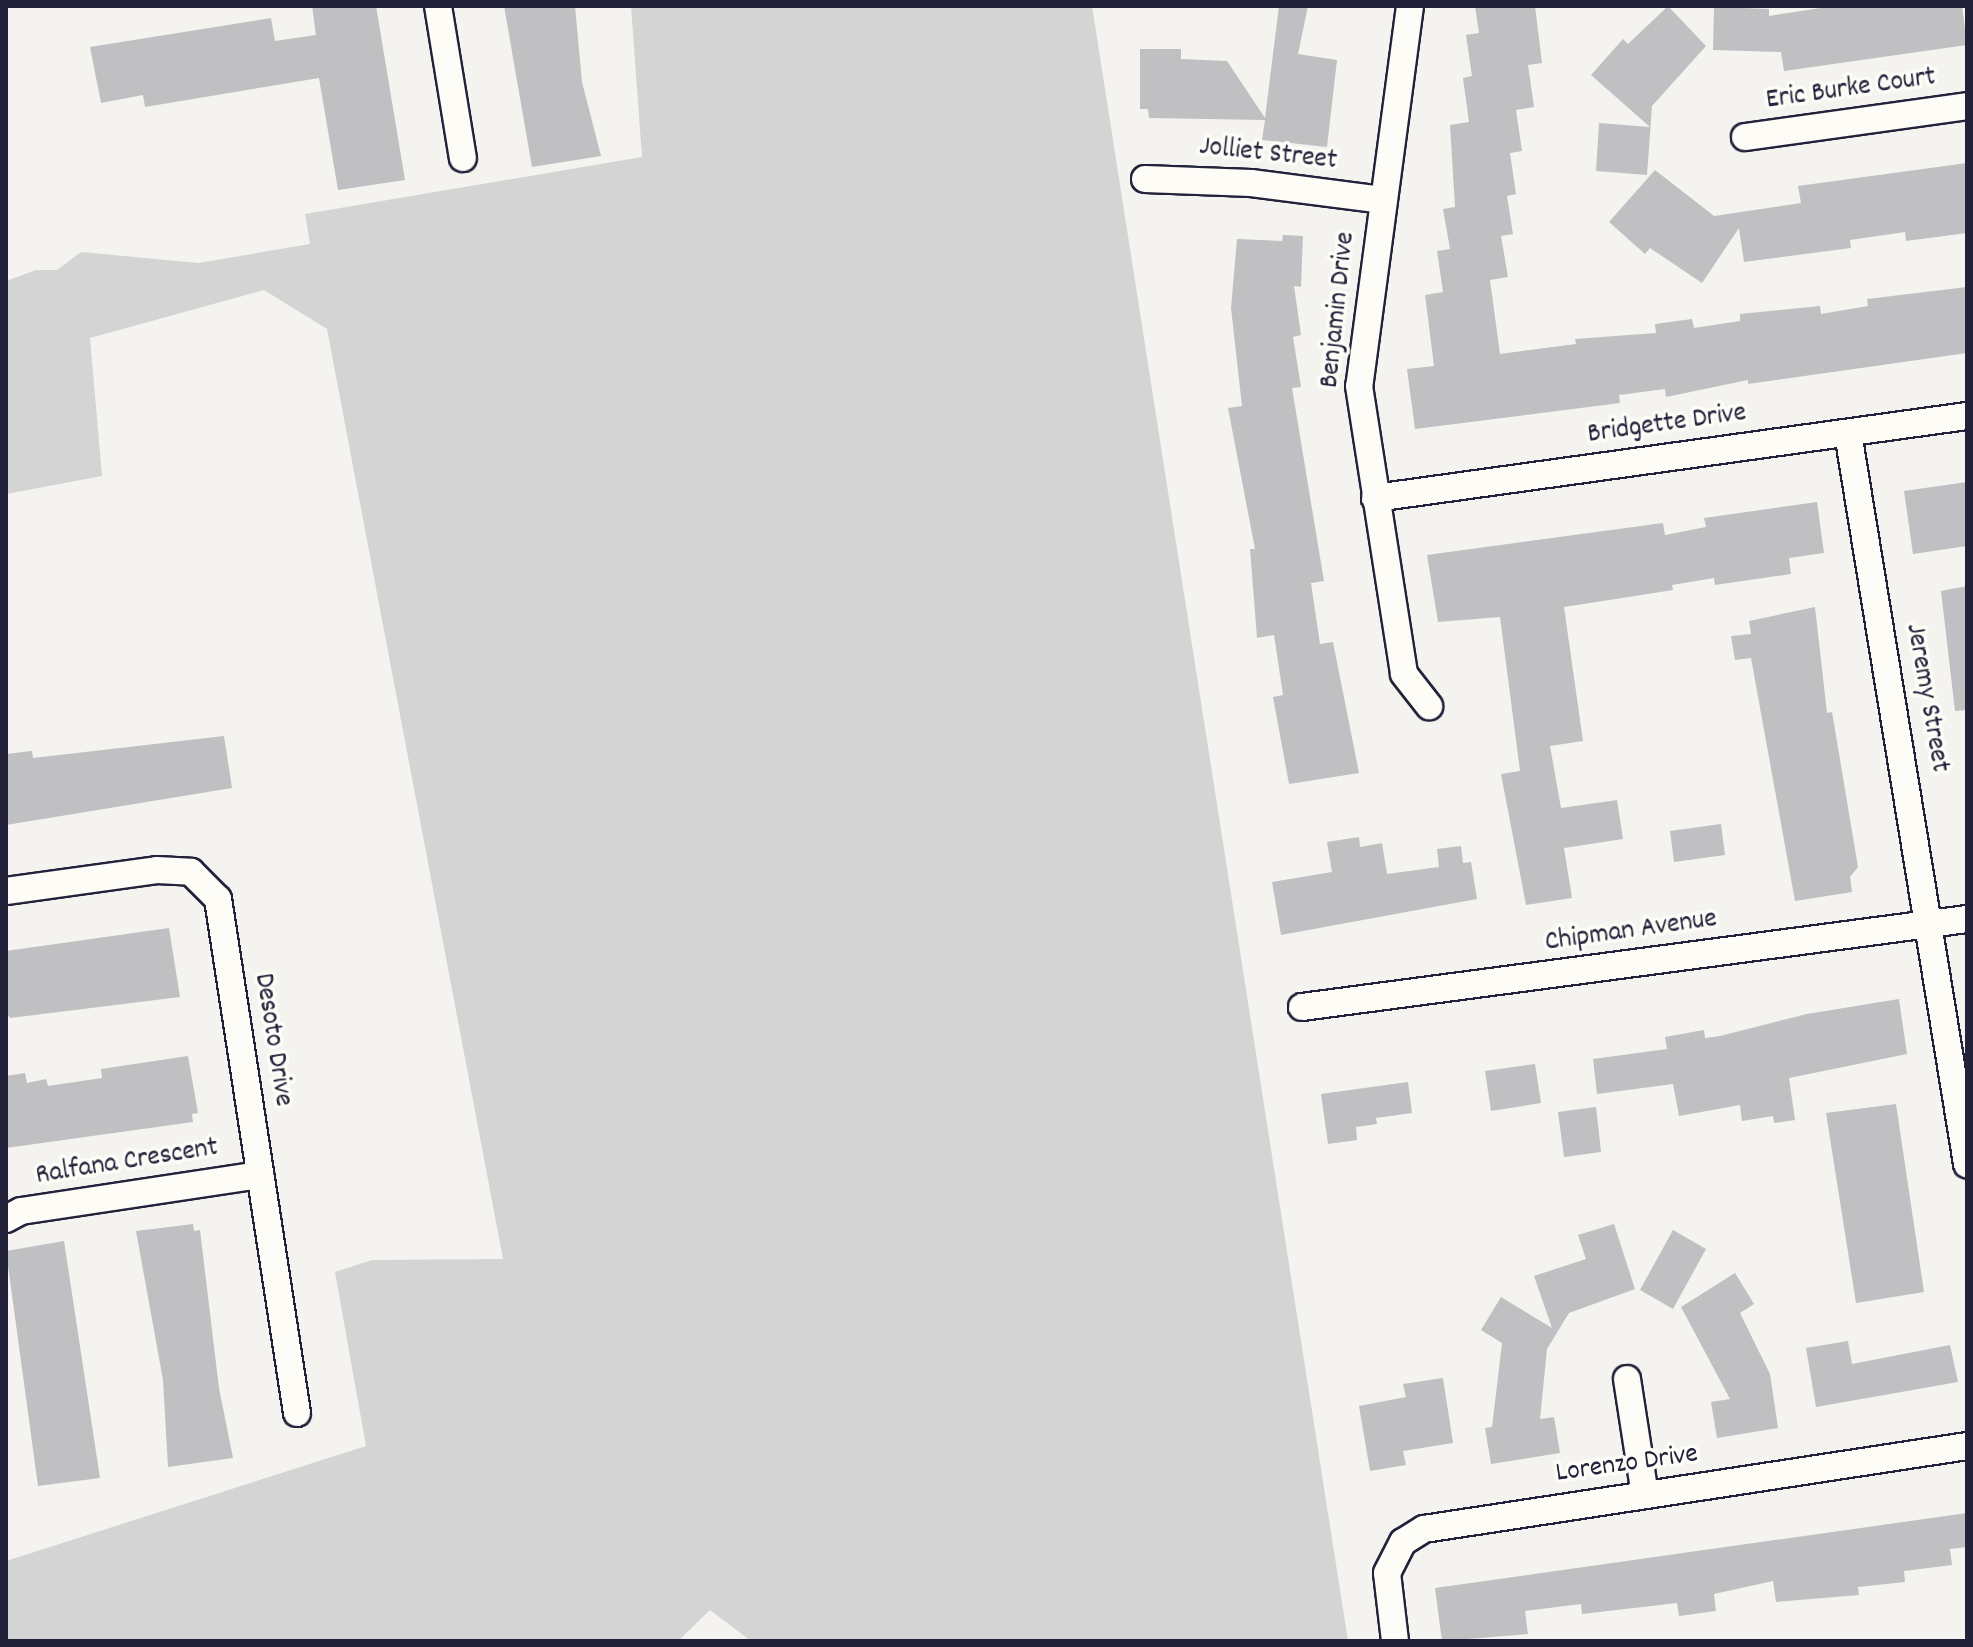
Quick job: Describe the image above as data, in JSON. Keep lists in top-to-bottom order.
{
  "streets": {
    "street": [
      "Eric Burke Court",
      "Jolliet Street",
      "Benjamin Drive",
      "Bridgette Drive",
      "Jeremy Street",
      "Chipman Avenue",
      "Desoto Drive",
      "Ralfana Crescent",
      "Lorenzo Drive"
    ]
  },
  "crossings": [
    ["Jolliet Street", "Benjamin Drive"],
    ["Benjamin Drive", "Bridgette Drive"],
    ["Bridgette Drive", "Jeremy Street"],
    ["Jeremy Street", "Chipman Avenue"],
    ["Desoto Drive", "Ralfana Crescent"]
  ]
}
